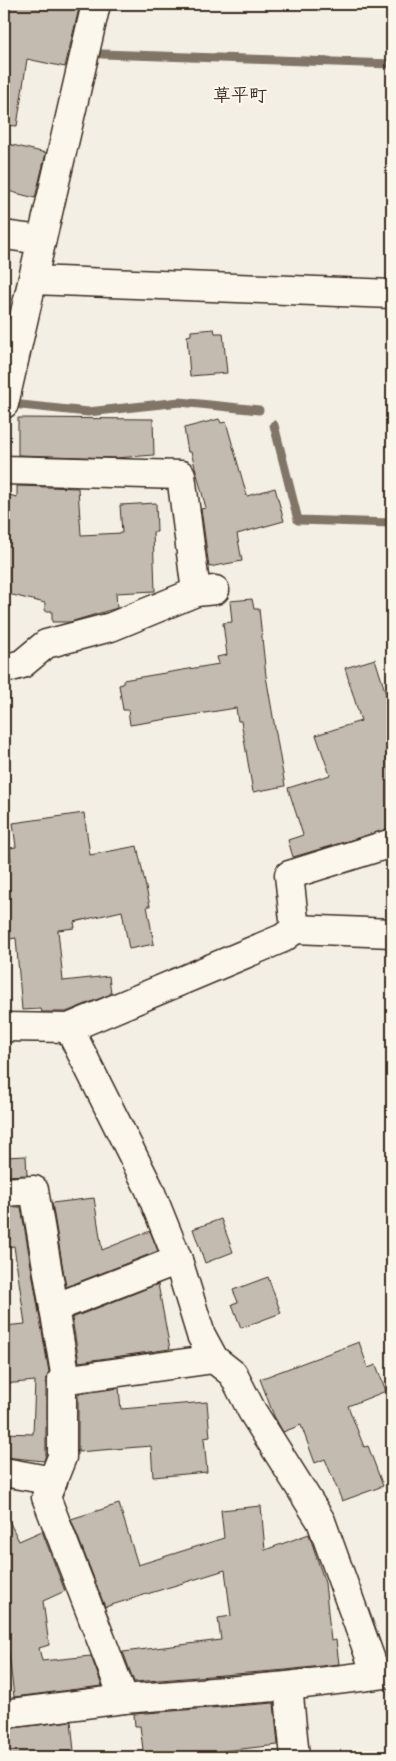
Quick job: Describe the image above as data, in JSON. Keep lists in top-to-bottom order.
{
  "districts": ["草平町"]
}
